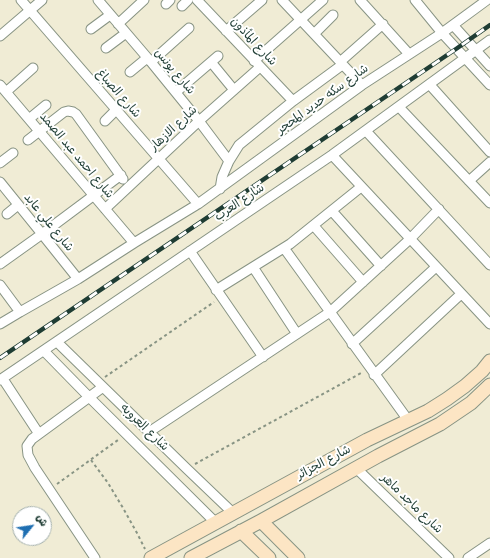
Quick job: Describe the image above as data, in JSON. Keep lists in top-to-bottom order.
{
  "streets": {
    "street": [
      "شارع المأذون",
      "شارع يونس",
      "شارع الصباغ",
      "شارع سكه حديد المحجر",
      "شارع الازهار",
      "شارع احمد عبد الصمد",
      "شارع العرب",
      "شارع علي عابد",
      "شارع العروبه",
      "شارع الجزائر",
      "شارع ماجد ماهر"
    ]
  },
  "crossings": [
    ["شارع المأذون", "شارع سكه حديد المحجر"],
    ["شارع المأذون", "شارع الازهار"],
    ["شارع يونس", "شارع سكه حديد المحجر"],
    ["شارع يونس", "شارع الازهار"],
    ["شارع الصباغ", "شارع سكه حديد المحجر"],
    ["شارع الصباغ", "شارع الازهار"],
    ["شارع سكه حديد المحجر", "شارع احمد عبد الصمد"],
    ["شارع سكه حديد المحجر", "شارع علي عابد"],
    ["شارع الازهار", "شارع احمد عبد الصمد"],
    ["شارع العرب", "شارع العروبه"],
    ["شارع العروبه", "شارع الجزائر"],
    ["شارع الجزائر", "شارع ماجد ماهر"]
  ],
  "north": "top right"
}
